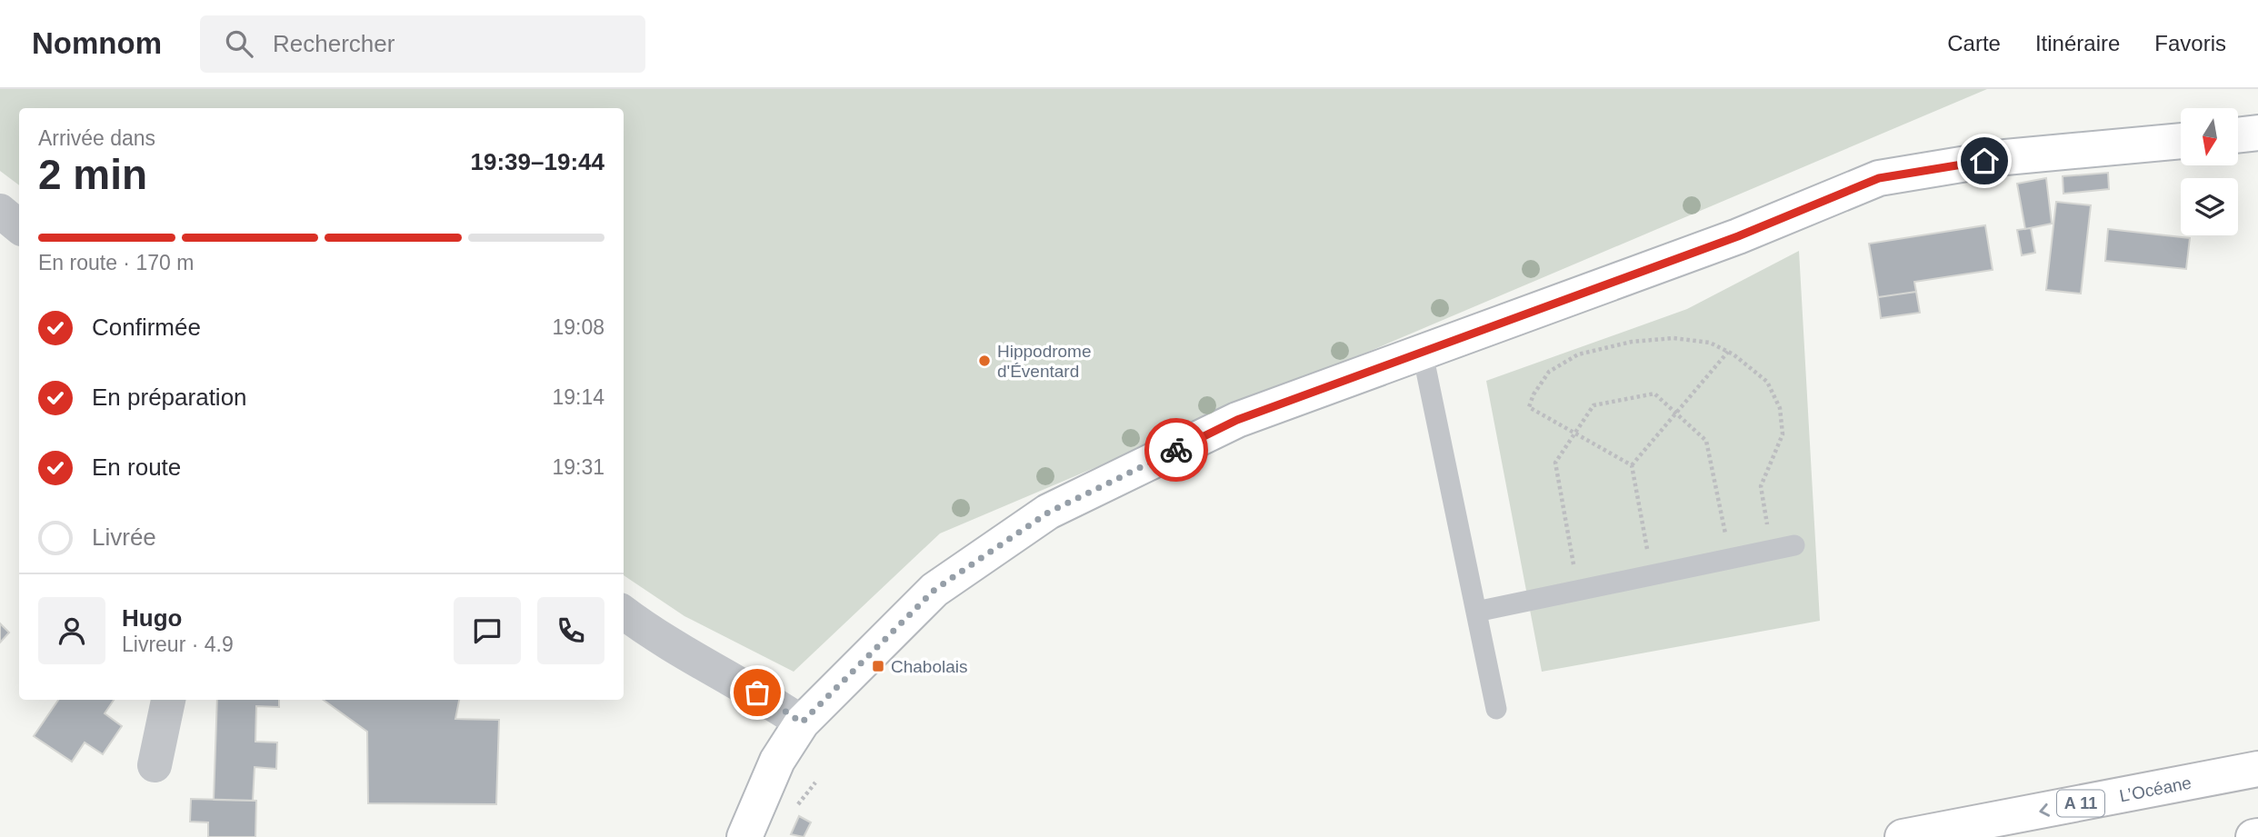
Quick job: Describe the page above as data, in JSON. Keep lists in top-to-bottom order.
{
  "streets": {
    "main road": ["L’Océane", "A 11"]
  },
  "one_way": ["L’Océane"],
  "places": {
    "other": ["Hippodrome d'Éventard"],
    "transit": ["Chabolais"]
  },
  "north": "bottom",
  "page": {
    "header": "Nomnom",
    "search": "Rechercher",
    "nav": ["Carte", "Itinéraire", "Favoris"],
    "heading": ["2 min", "Arrivée dans", "19:39–19:44"],
    "panel": ["Hugo", "Livreur · 4.9"],
    "bar": "En route · 170 m",
    "list": [
      ["Confirmée", "19:08"],
      ["En préparation", "19:14"],
      ["En route", "19:31"],
      "Livrée"
    ]
  }
}
